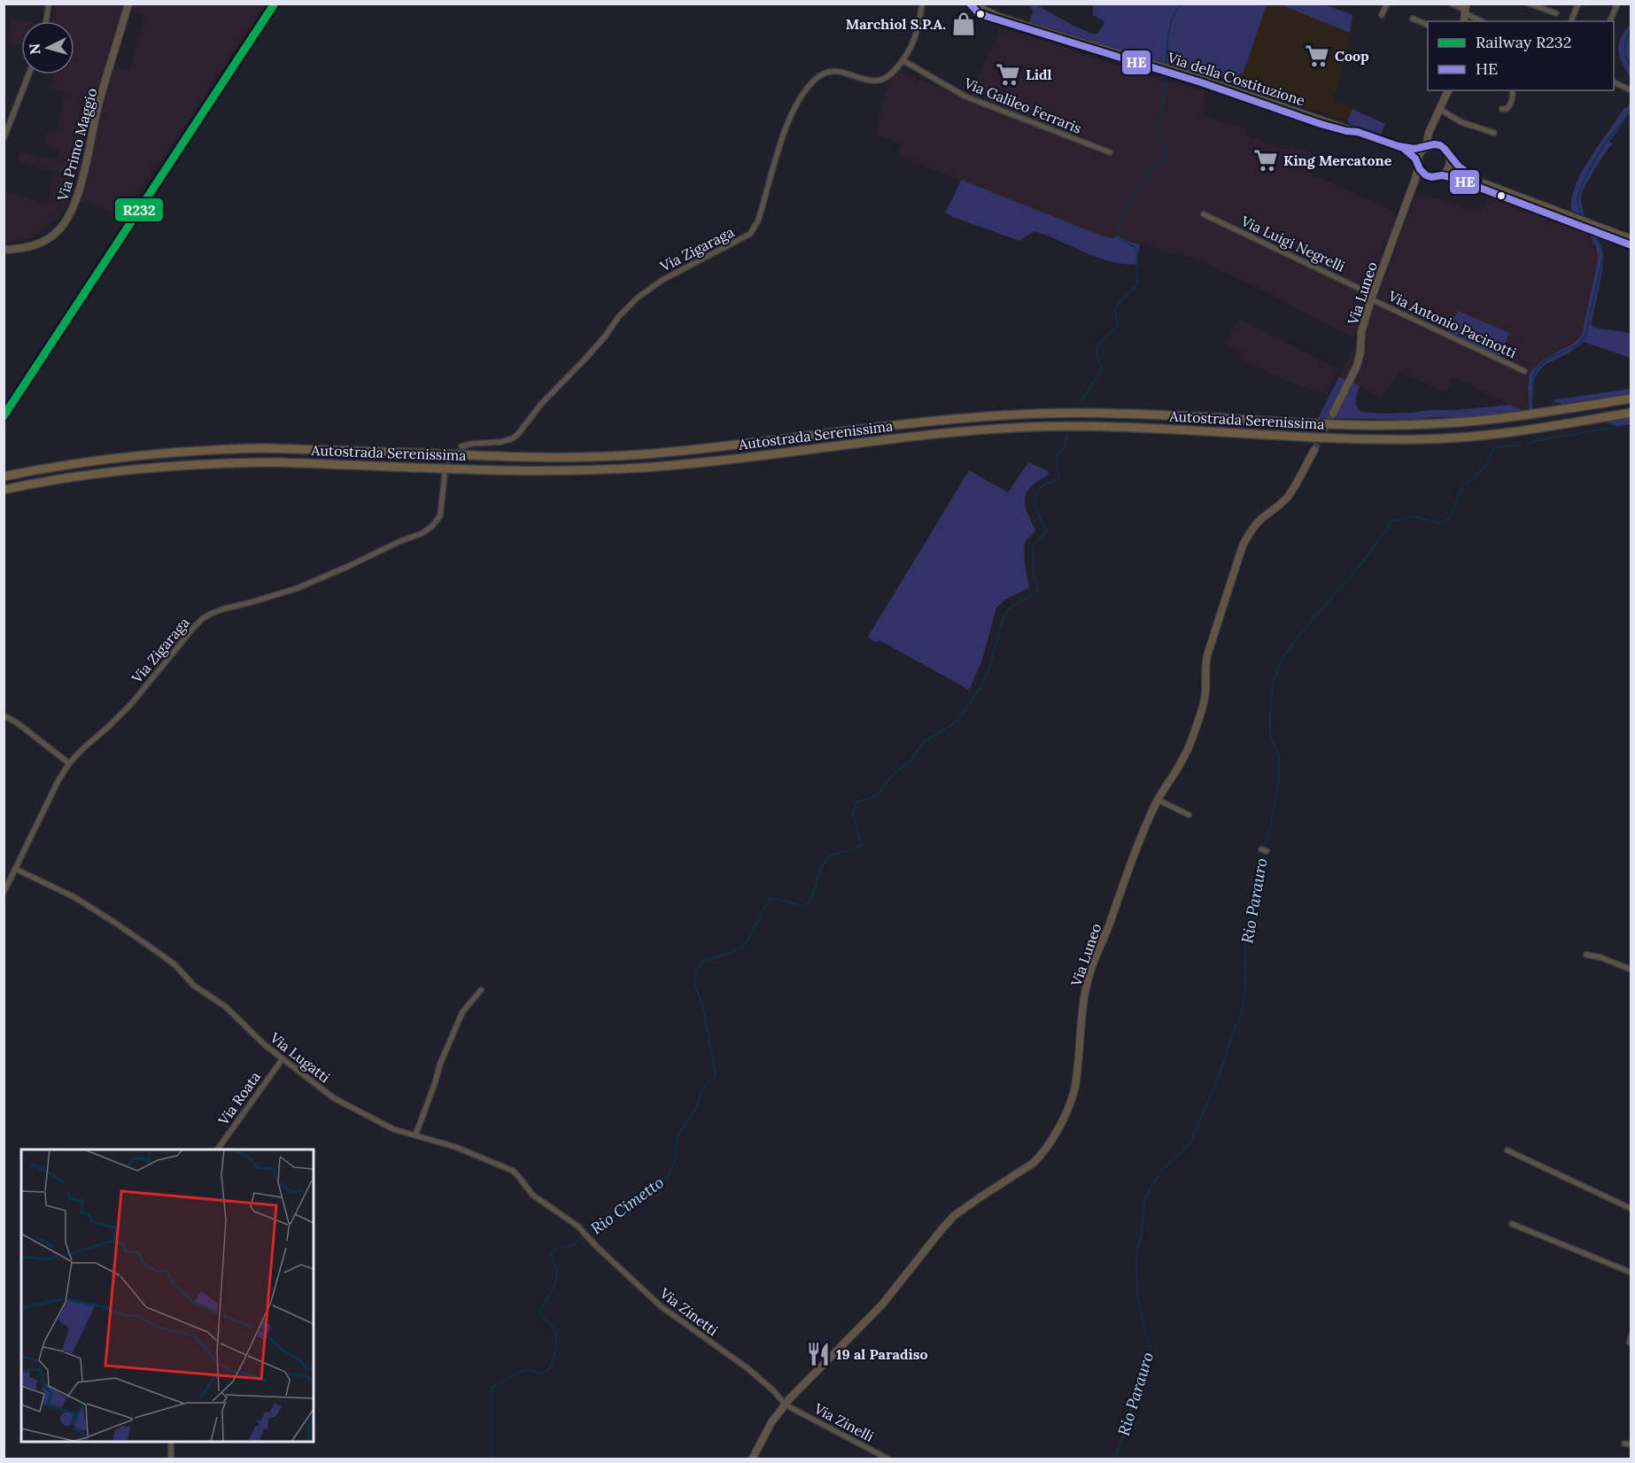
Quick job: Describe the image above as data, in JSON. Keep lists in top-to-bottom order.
{
  "streets": {
    "highway": ["Autostrada Serenissima"],
    "street": [
      "Via della Costituzione",
      "Via Galileo Ferraris",
      "Via Primo Maggio",
      "Via Luigi Negrelli",
      "Via Zigaraga",
      "Via Luneo",
      "Via Antonio Pacinotti",
      "Via Lugatti",
      "Via Roata",
      "Via Zinetti",
      "Via Zinelli"
    ]
  },
  "crossings": [
    ["Via della Costituzione", "Via Luneo"],
    ["Via Galileo Ferraris", "Via Zigaraga"],
    ["Via Luigi Negrelli", "Via Luneo"],
    ["Via Luigi Negrelli", "Via Antonio Pacinotti"],
    ["Via Zigaraga", "Via Lugatti"],
    ["Via Luneo", "Via Antonio Pacinotti"],
    ["Via Luneo", "Via Zinetti"],
    ["Via Luneo", "Via Zinelli"],
    ["Via Lugatti", "Via Roata"],
    ["Via Lugatti", "Via Zinetti"],
    ["Via Zinetti", "Via Zinelli"]
  ],
  "water": ["Rio Parauro", "Rio Cimetto"],
  "places": {
    "shop": ["Marchiol S.P.A."],
    "supermarket": ["Coop", "Lidl", "King Mercatone"],
    "restaurant": ["19 al Paradiso"]
  },
  "lines": ["rail line R232", "transit line HE"],
  "legend": ["Railway R232", "HE"],
  "north": "left"
}
